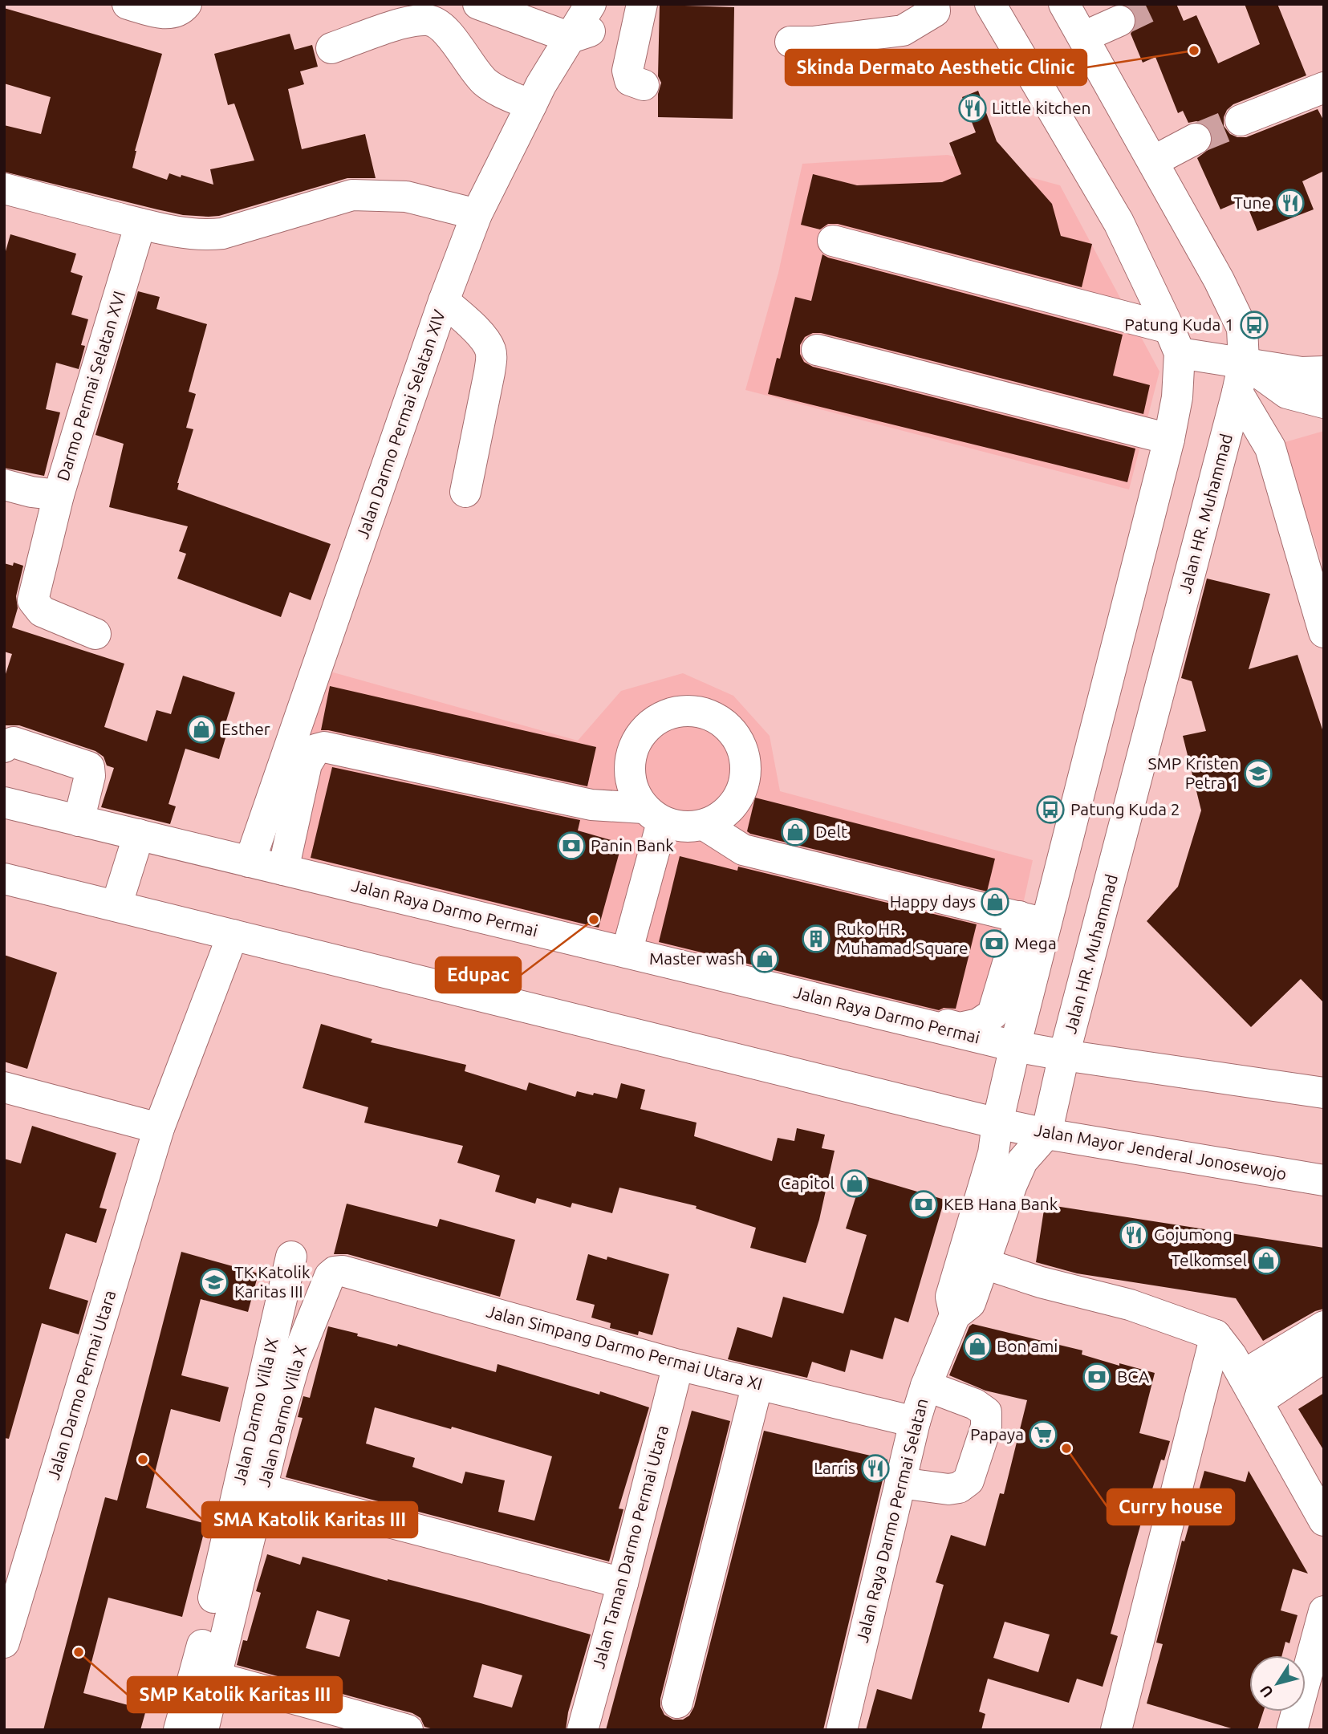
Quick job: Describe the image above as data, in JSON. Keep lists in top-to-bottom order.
{
  "streets": {
    "street": [
      "Darmo Permai Selatan XVI",
      "Jalan Darmo Permai Selatan XIV",
      "Jalan HR. Muhammad",
      "Jalan Raya Darmo Permai",
      "Jalan Mayor Jenderal Jonosewojo",
      "Jalan Simpang Darmo Permai Utara XI",
      "Jalan Darmo Permai Utara",
      "Jalan Darmo Villa IX",
      "Jalan Darmo Villa X",
      "Jalan Raya Darmo Permai Selatan",
      "Jalan Taman Darmo Permai Utara"
    ]
  },
  "crossings": [
    ["Jalan Darmo Permai Selatan XIV", "Jalan Raya Darmo Permai"],
    ["Jalan HR. Muhammad", "Jalan Mayor Jenderal Jonosewojo"],
    ["Jalan HR. Muhammad", "Jalan Raya Darmo Permai Selatan"],
    ["Jalan Raya Darmo Permai", "Jalan Raya Darmo Permai Selatan"],
    ["Jalan Mayor Jenderal Jonosewojo", "Jalan Raya Darmo Permai Selatan"],
    ["Jalan Simpang Darmo Permai Utara XI", "Jalan Darmo Villa X"],
    ["Jalan Simpang Darmo Permai Utara XI", "Jalan Raya Darmo Permai Selatan"],
    ["Jalan Simpang Darmo Permai Utara XI", "Jalan Taman Darmo Permai Utara"]
  ],
  "places": {
    "other": [
      "Skinda Dermato Aesthetic Clinic",
      "Edupac",
      "Curry house",
      "SMA Katolik Karitas III",
      "SMP Katolik Karitas III"
    ],
    "restaurant": [
      "Little kitchen",
      "Tune",
      "Gojumong",
      "Larris"
    ],
    "bus stop": ["Patung Kuda 1", "Patung Kuda 2"],
    "shop": [
      "Esther",
      "Delt",
      "Happy days",
      "Master wash",
      "Capitol",
      "Telkomsel",
      "Bon ami"
    ],
    "school or university": ["SMP Kristen Petra 1", "TK Katolik Karitas III"],
    "bank": [
      "Panin Bank",
      "Mega",
      "KEB Hana Bank",
      "BCA"
    ],
    "building": ["Ruko HR. Muhamad Square"],
    "supermarket": ["Papaya"]
  },
  "north": "bottom left"
}
